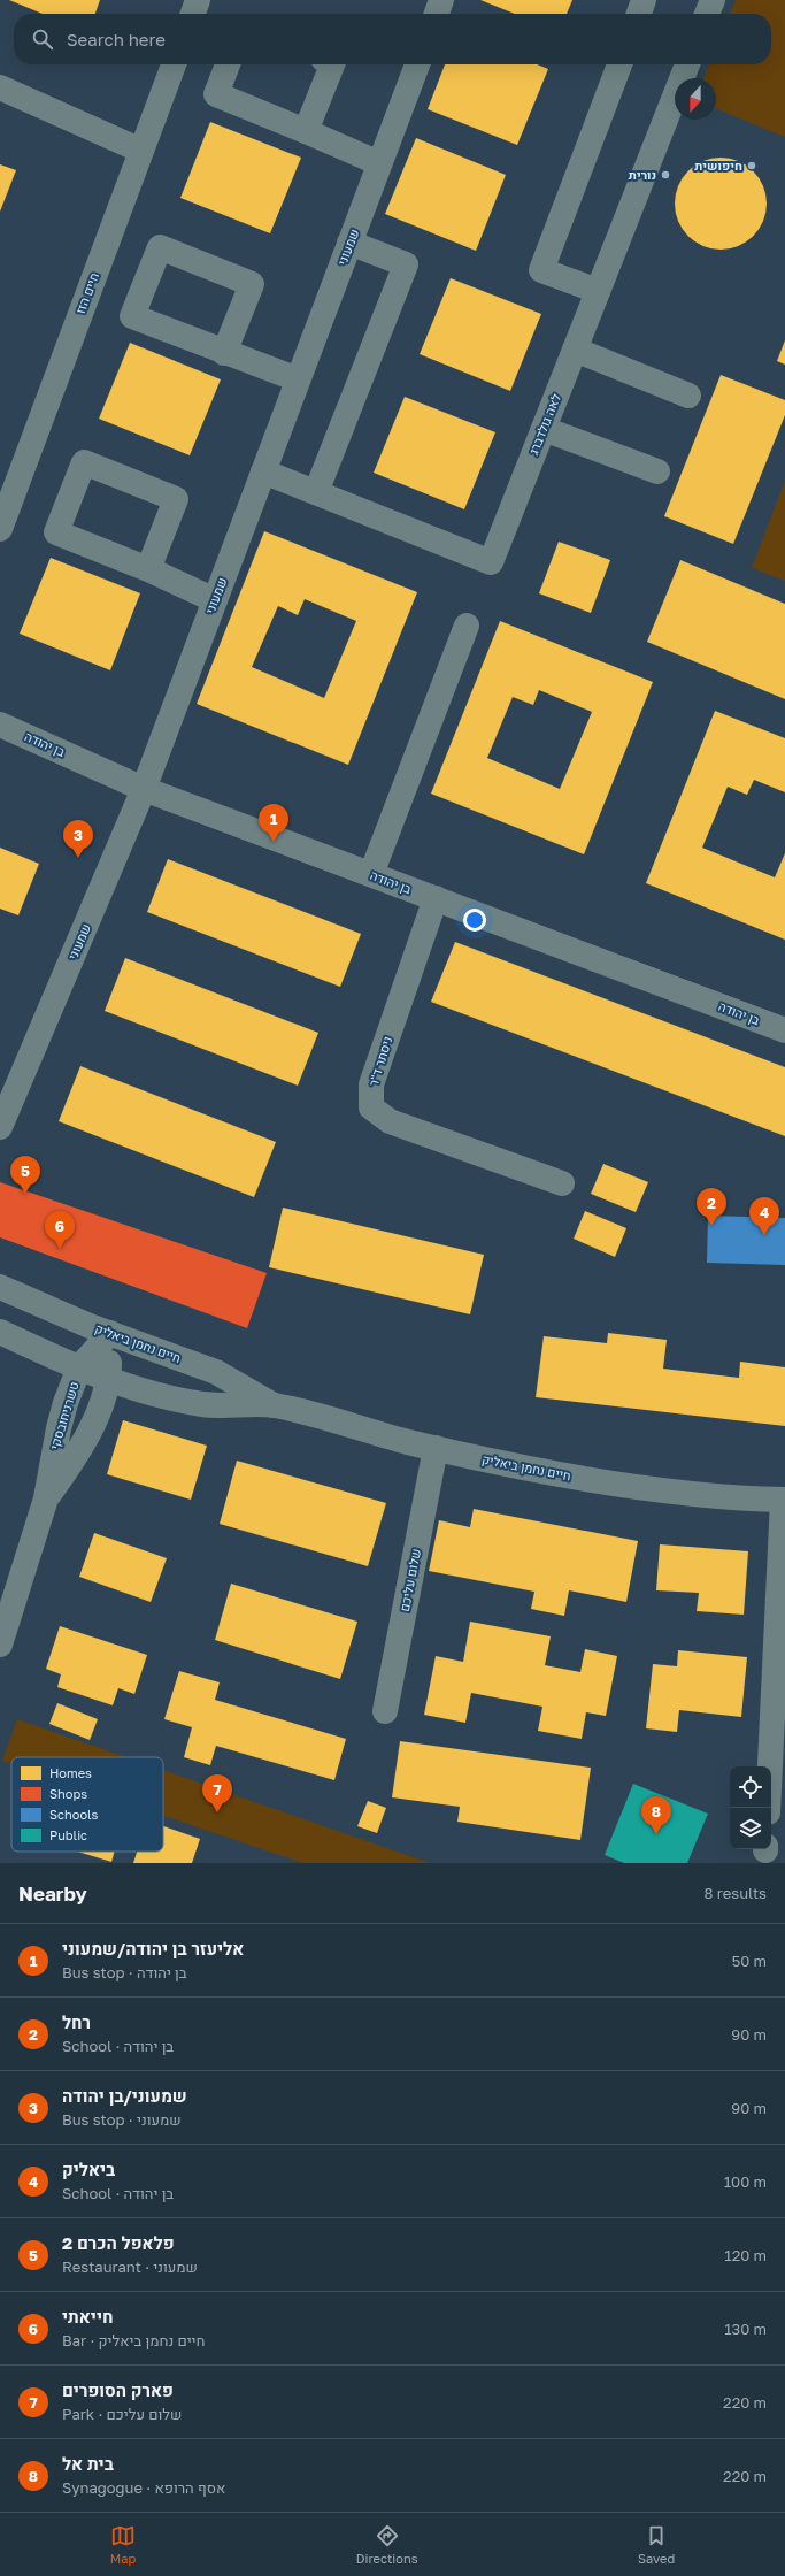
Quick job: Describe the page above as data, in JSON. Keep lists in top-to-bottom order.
{
  "streets": {
    "street": [
      "שמעוני",
      "חיים הזז",
      "לאה גולדברג",
      "בן יהודה",
      "ניסתר ד\"ר",
      "חיים נחמן ביאליק",
      "טשרניחובסקי",
      "שלום עליכם"
    ]
  },
  "crossings": [
    ["שמעוני", "לאה גולדברג"],
    ["שמעוני", "בן יהודה"],
    ["בן יהודה", "ניסתר ד\"ר"],
    ["חיים נחמן ביאליק", "טשרניחובסקי"],
    ["חיים נחמן ביאליק", "שלום עליכם"]
  ],
  "places": ["חיפושית", "נורית"],
  "legend": [
    "Homes",
    "Shops",
    "Schools",
    "Public"
  ],
  "north": "bottom",
  "page": {
    "search": "Search here",
    "pins": [
      "1",
      "3",
      "5",
      "2",
      "4",
      "6",
      "7",
      "8"
    ],
    "heading": ["Nearby", "8 results"],
    "list": [
      {
        "mark": "1",
        "name": "אליעזר בן יהודה/שמעוני",
        "note": "Bus stop · בן יהודה",
        "value": "50 m"
      },
      {
        "mark": "2",
        "name": "רחל",
        "note": "School · בן יהודה",
        "value": "90 m"
      },
      {
        "mark": "3",
        "name": "שמעוני/בן יהודה",
        "note": "Bus stop · שמעוני",
        "value": "90 m"
      },
      {
        "mark": "4",
        "name": "ביאליק",
        "note": "School · בן יהודה",
        "value": "100 m"
      },
      {
        "mark": "5",
        "name": "פלאפל הכרם 2",
        "note": "Restaurant · שמעוני",
        "value": "120 m"
      },
      {
        "mark": "6",
        "name": "חייאתי",
        "note": "Bar · חיים נחמן ביאליק",
        "value": "130 m"
      },
      {
        "mark": "7",
        "name": "פארק הסופרים",
        "note": "Park · שלום עליכם",
        "value": "220 m"
      },
      {
        "mark": "8",
        "name": "בית אל",
        "note": "Synagogue · אסף הרופא",
        "value": "220 m"
      }
    ],
    "nav": ["Map", "Directions", "Saved"]
  }
}
